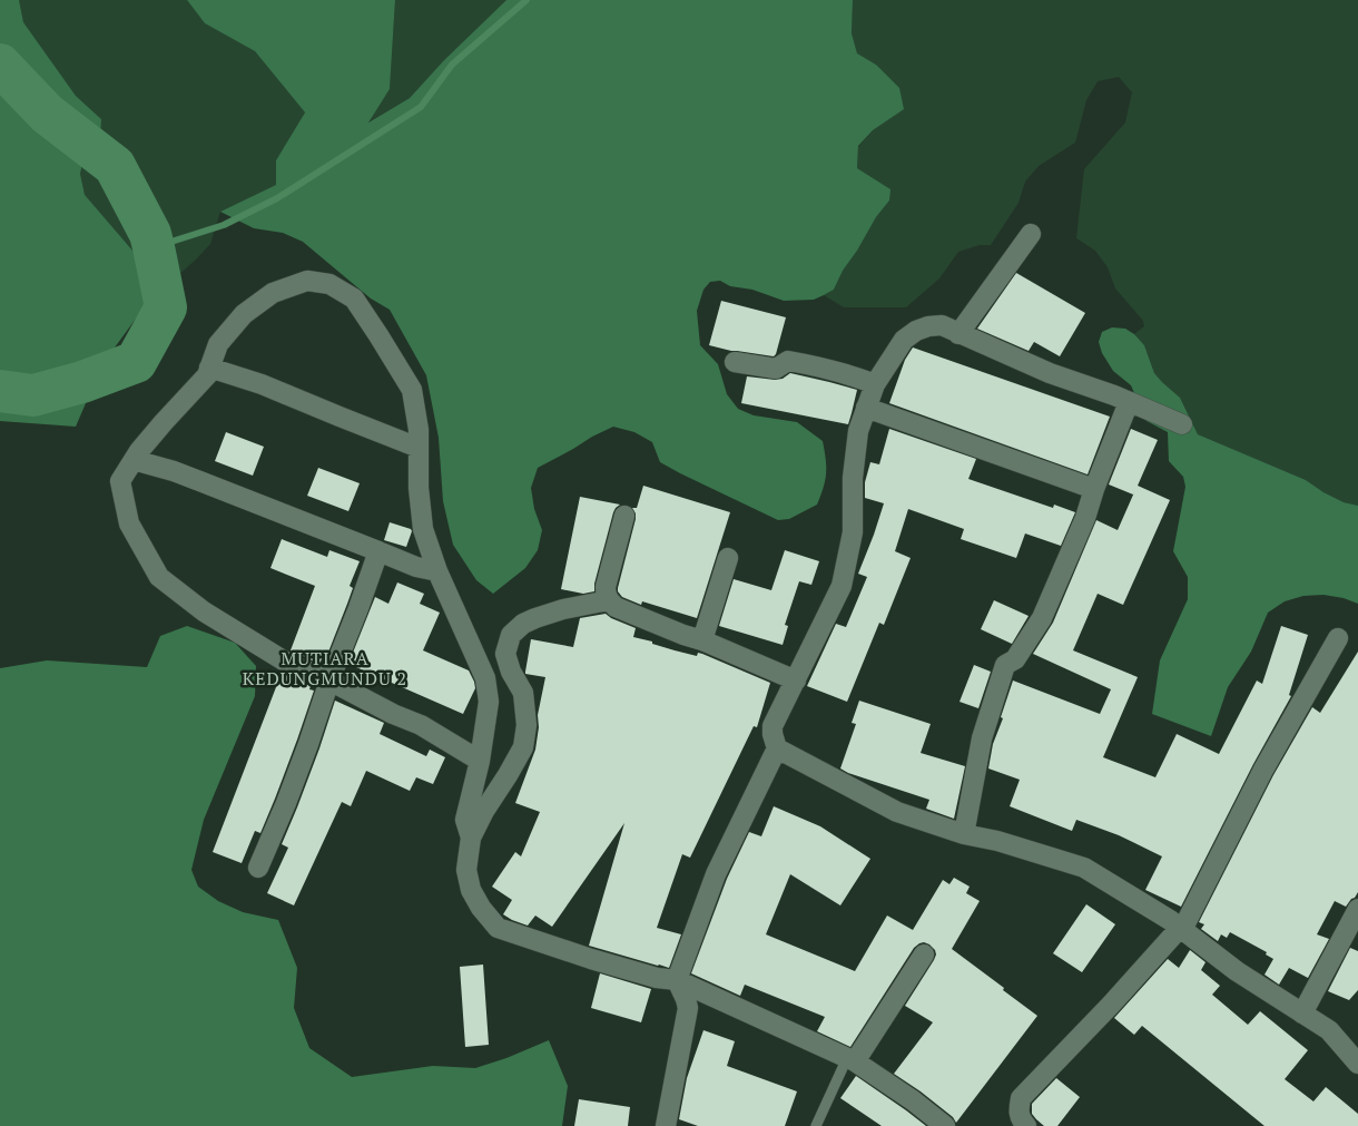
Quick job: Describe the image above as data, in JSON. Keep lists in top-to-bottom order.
{
  "districts": ["MUTIARA KEDUNGMUNDU 2"]
}
